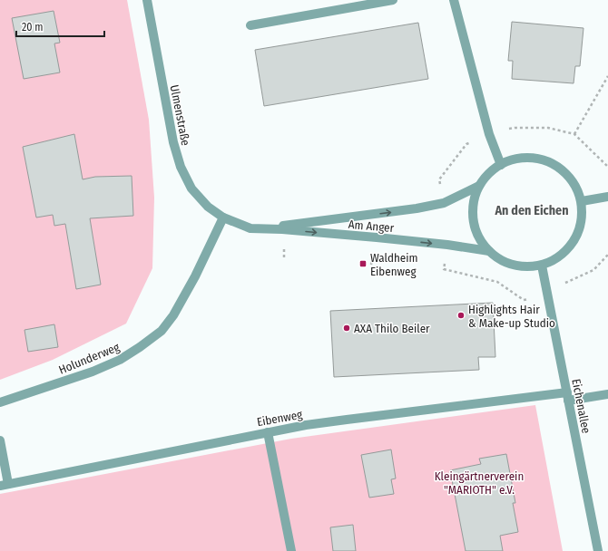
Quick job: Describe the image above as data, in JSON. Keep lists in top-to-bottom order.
{
  "streets": {
    "street": [
      "Ulmenstraße",
      "Am Anger",
      "Holunderweg",
      "Eichenallee",
      "Eibenweg"
    ]
  },
  "crossings": [
    ["Ulmenstraße", "Am Anger"],
    ["Ulmenstraße", "Holunderweg"],
    ["Am Anger", "Holunderweg"],
    ["Am Anger", "Eichenallee"],
    ["Eichenallee", "Eibenweg"]
  ],
  "one_way": ["Am Anger"],
  "districts": ["An den Eichen"],
  "parks": ["Kleingärtnerverein \"MARIOTH\" e.V."],
  "places": {
    "transit": ["Waldheim Eibenweg"],
    "other": ["Highlights Hair & Make-up Studio", "AXA Thilo Beiler"]
  },
  "scale_bar": "20 m"
}
